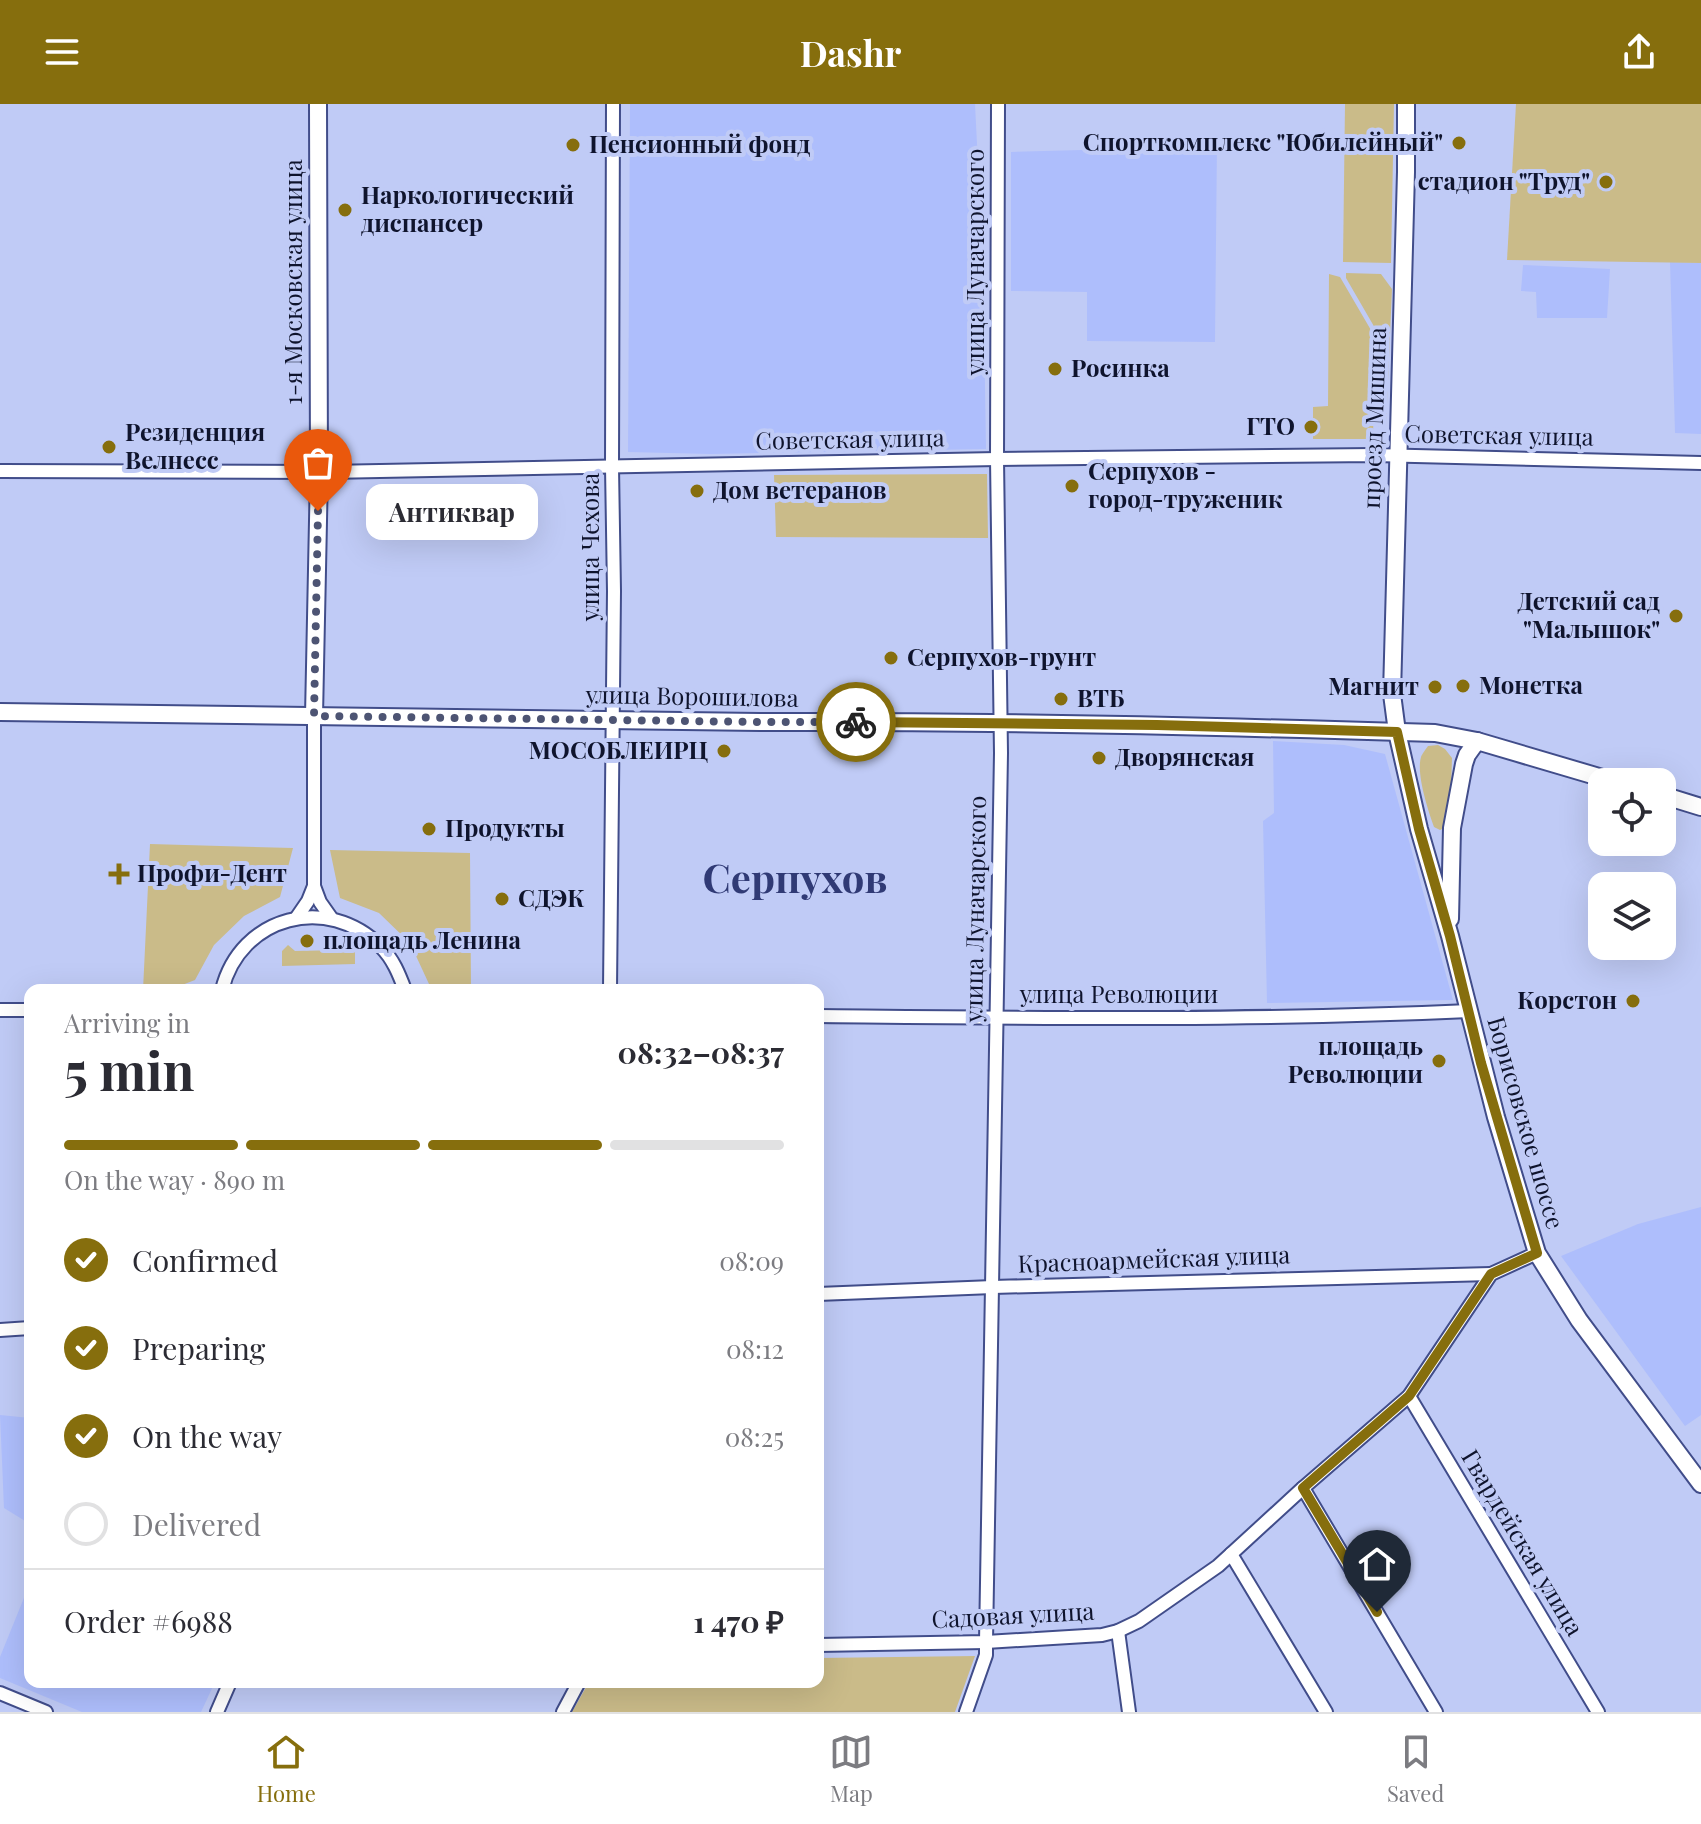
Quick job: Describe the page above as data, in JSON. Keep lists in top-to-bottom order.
{
  "streets": {
    "main road": [
      "1-я Московская улица",
      "проезд Мишина",
      "улица Ворошилова",
      "Борисовское шоссе"
    ],
    "street": [
      "улица Луначарского",
      "Советская улица",
      "улица Чехова",
      "улица Революции",
      "Красноармейская улица",
      "Гвардейская улица",
      "Садовая улица"
    ]
  },
  "crossings": [
    ["улица Луначарского", "Советская улица"],
    ["улица Луначарского", "улица Ворошилова"],
    ["улица Луначарского", "улица Революции"],
    ["улица Луначарского", "Красноармейская улица"],
    ["улица Луначарского", "Садовая улица"],
    ["1-я Московская улица", "Советская улица"],
    ["1-я Московская улица", "улица Ворошилова"],
    ["проезд Мишина", "Советская улица"],
    ["проезд Мишина", "улица Ворошилова"],
    ["проезд Мишина", "Борисовское шоссе"],
    ["Советская улица", "улица Чехова"],
    ["улица Чехова", "улица Ворошилова"],
    ["улица Ворошилова", "Борисовское шоссе"],
    ["улица Революции", "Борисовское шоссе"],
    ["Красноармейская улица", "Садовая улица"],
    ["Гвардейская улица", "Садовая улица"]
  ],
  "districts": ["Серпухов"],
  "places": {
    "other": [
      "Спорткомплекс \"Юбилейный\"",
      "Пенсионный фонд",
      "стадион \"Труд\"",
      "Наркологический диспансер",
      "Росинка",
      "ГТО",
      "Резиденция Велнесс",
      "Серпухов - город-труженик",
      "Дом ветеранов",
      "Антиквар",
      "Детский сад \"Малышок\"",
      "Серпухов-грунт",
      "Монетка",
      "Магнит",
      "ВТБ",
      "МОСОБЛЕИРЦ",
      "Дворянская",
      "Продукты",
      "СДЭК",
      "площадь Ленина",
      "Корстон",
      "площадь Революции"
    ],
    "health": ["Профи-Дент"]
  },
  "page": {
    "header": "Dashr",
    "bubble": "Антиквар",
    "heading": ["5 min", "Arriving in", "08:32–08:37"],
    "panel": ["Order #6988", "1 470 ₽"],
    "bar": "On the way · 890 m",
    "list": [
      ["Confirmed", "08:09"],
      ["Preparing", "08:12"],
      ["On the way", "08:25"],
      "Delivered"
    ],
    "tabs": ["Home", "Map", "Saved"]
  }
}
